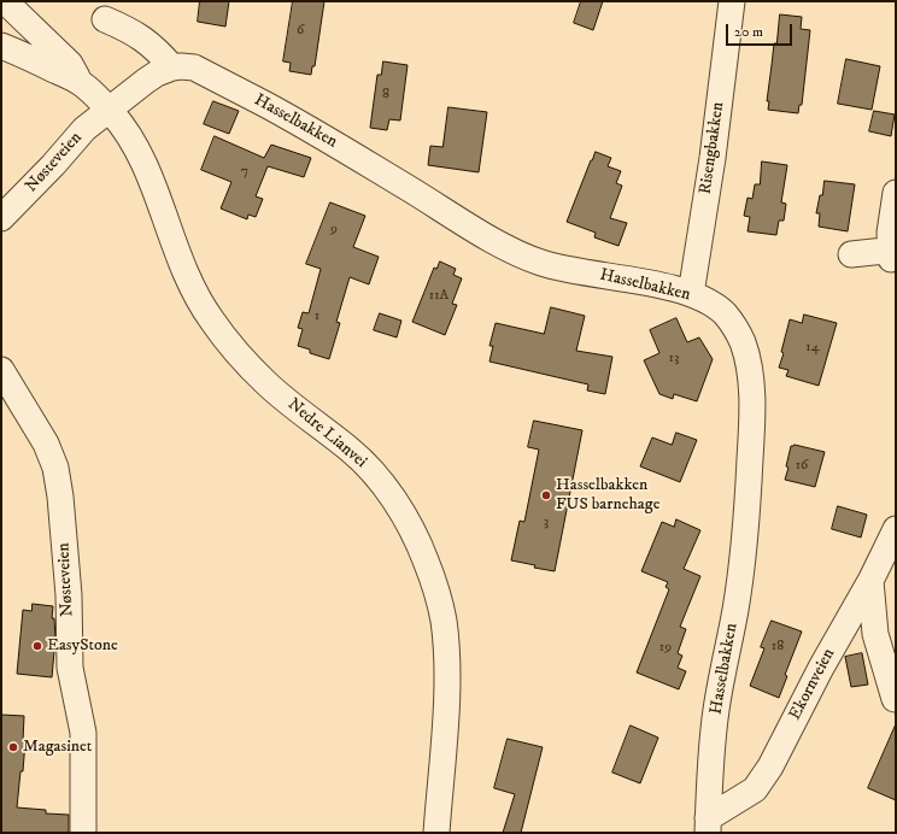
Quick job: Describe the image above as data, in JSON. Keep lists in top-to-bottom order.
{
  "streets": {
    "street": [
      "Hasselbakken",
      "Risengbakken",
      "Nøsteveien",
      "Nedre Lianvei",
      "Ekornveien"
    ]
  },
  "crossings": [
    ["Hasselbakken", "Risengbakken"],
    ["Hasselbakken", "Nøsteveien"],
    ["Hasselbakken", "Nedre Lianvei"],
    ["Hasselbakken", "Ekornveien"],
    ["Nøsteveien", "Nedre Lianvei"]
  ],
  "places": ["Hasselbakken FUS barnehage", "EasyStone", "Magasinet"],
  "house_numbers": [
    "6",
    "8",
    "7",
    "9",
    "11A",
    "1",
    "14",
    "13",
    "16",
    "3",
    "18",
    "19"
  ],
  "scale_bar": "20 m"
}
